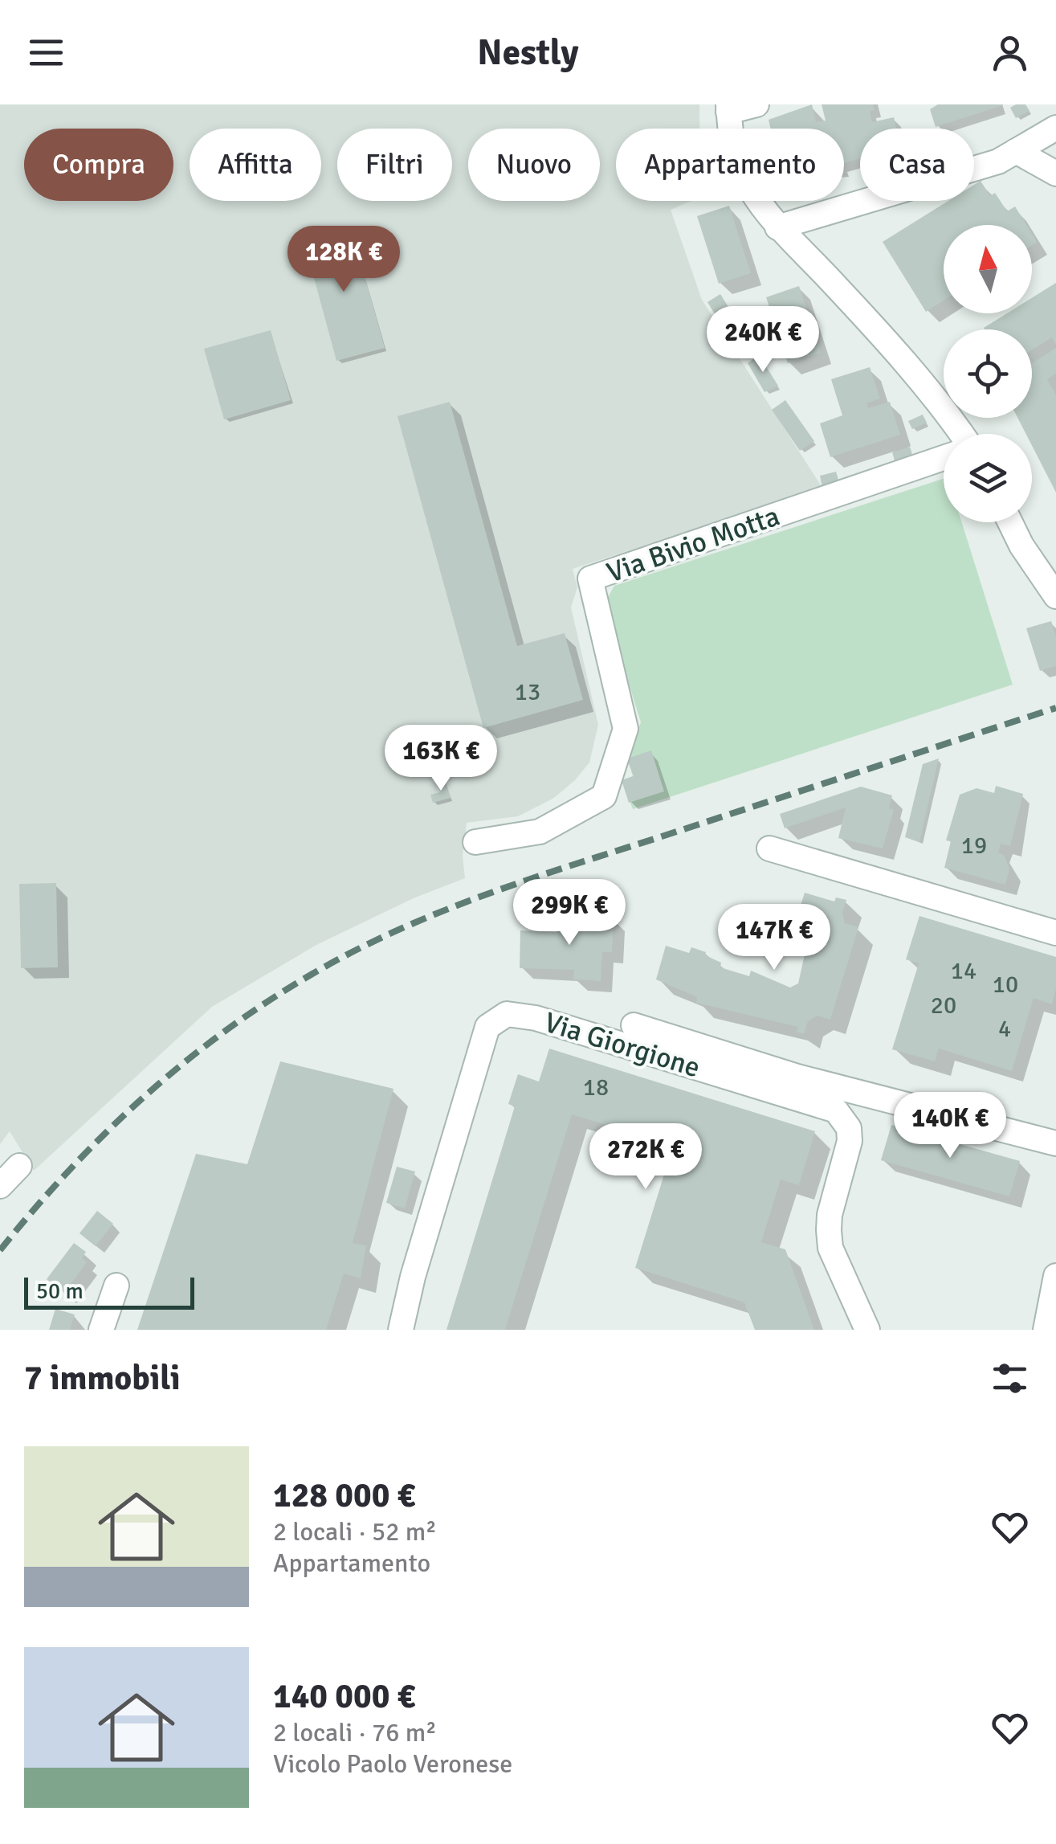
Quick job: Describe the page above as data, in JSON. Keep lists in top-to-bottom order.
{
  "streets": {
    "street": ["Via Bivio Motta", "Via Giorgione"]
  },
  "house_numbers": [
    "13",
    "19",
    "14",
    "10",
    "20",
    "4",
    "18"
  ],
  "scale_bar": "50 m",
  "north": "top",
  "page": {
    "header": "Nestly",
    "chip": [
      "Compra",
      "Affitta",
      "Filtri",
      "Nuovo",
      "Appartamento",
      "Casa"
    ],
    "price": [
      "128K €",
      "240K €",
      "163K €",
      "299K €",
      "147K €",
      "140K €",
      "272K €"
    ],
    "scale": "50 m",
    "heading": "7 immobili",
    "list": [
      {
        "name": "128 000 €",
        "note": "2 locali · 52 m² · Appartamento"
      },
      {
        "name": "140 000 €",
        "note": "2 locali · 76 m² · Vicolo Paolo Veronese"
      }
    ]
  }
}
